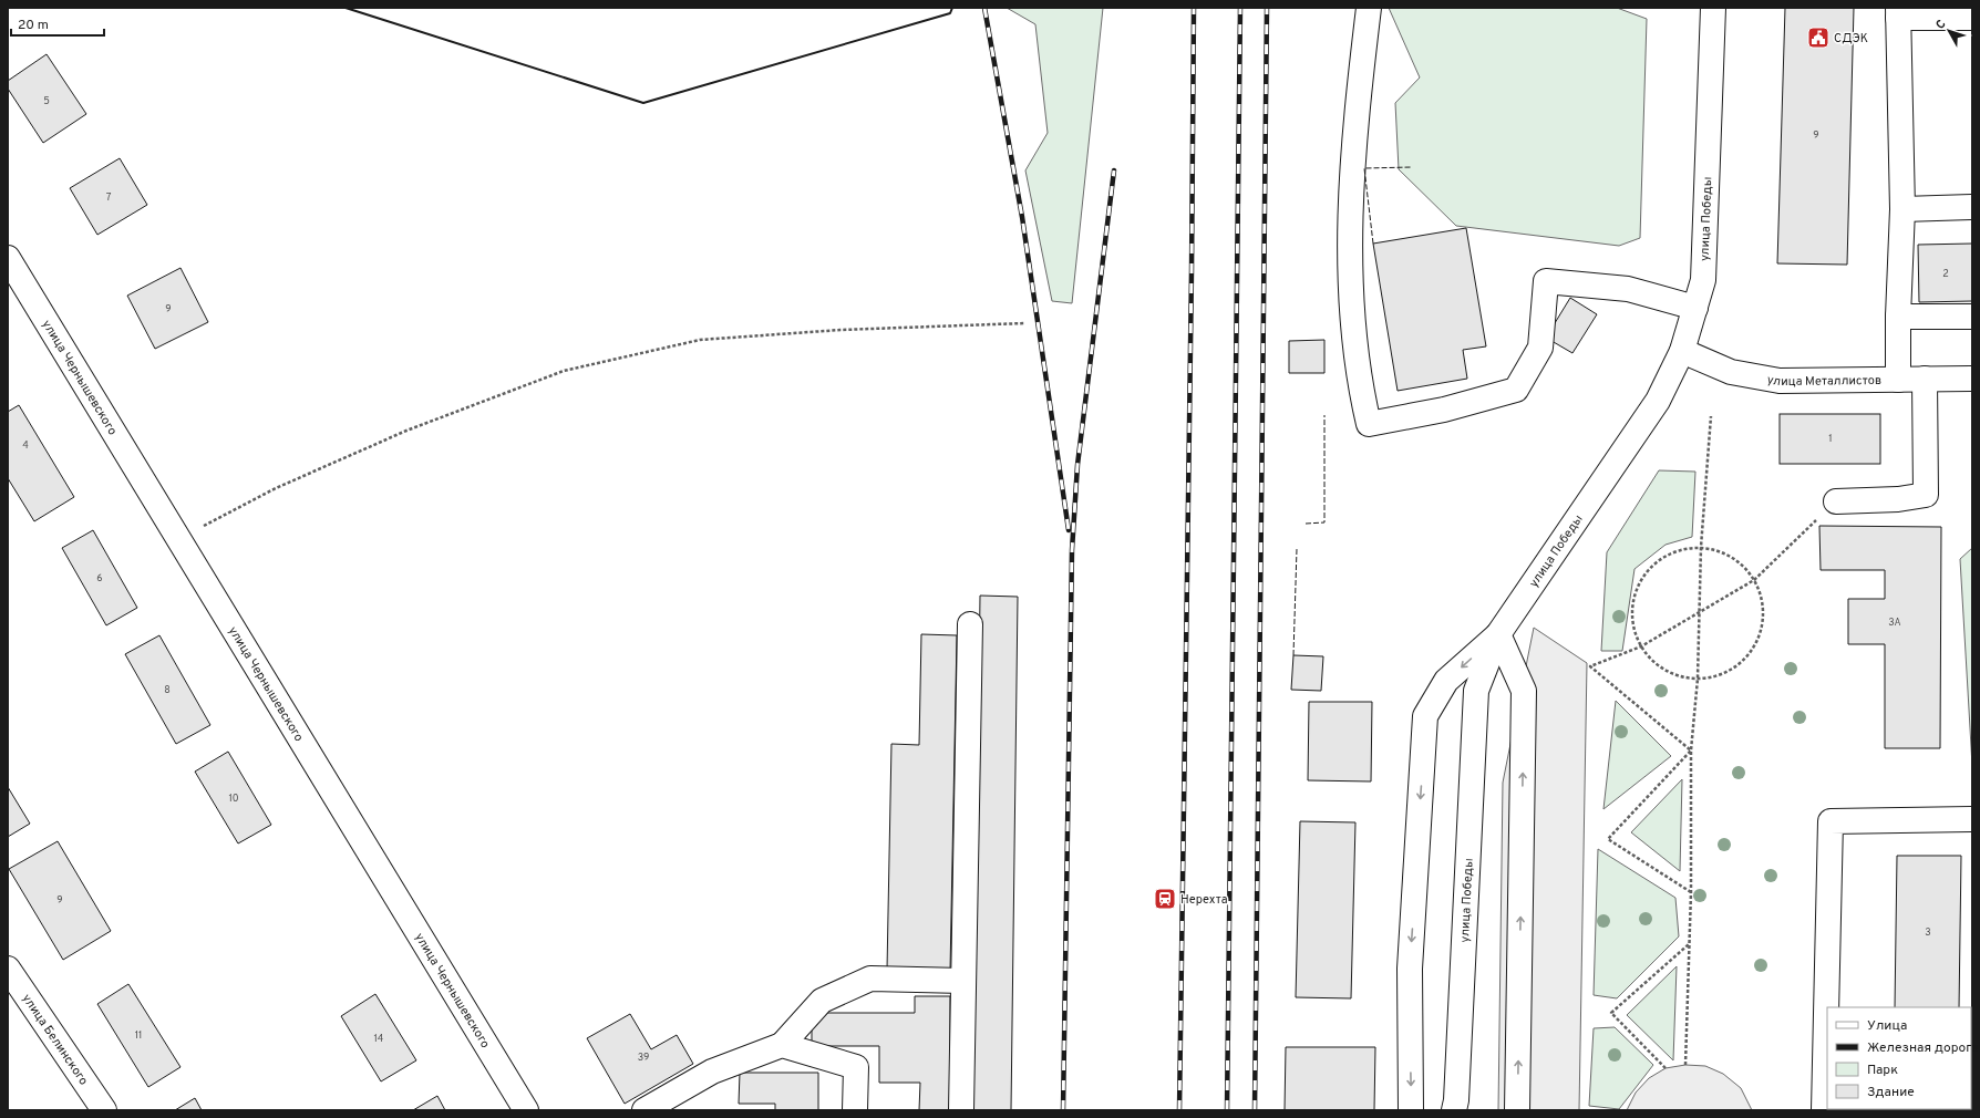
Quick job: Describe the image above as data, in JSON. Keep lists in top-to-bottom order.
{
  "streets": {
    "street": [
      "улица Победы",
      "улица Чернышевского",
      "улица Металлистов",
      "улица Белинского"
    ]
  },
  "crossings": [
    ["улица Победы", "улица Металлистов"]
  ],
  "places": {
    "public building": ["СДЭК"],
    "station": ["Нерехта"]
  },
  "house_numbers": [
    "5",
    "9",
    "7",
    "2",
    "9",
    "1",
    "4",
    "6",
    "3А",
    "8",
    "10",
    "9",
    "3",
    "11",
    "14",
    "39"
  ],
  "legend": [
    "Улица",
    "Железная дорога",
    "Парк",
    "Здание"
  ],
  "scale_bar": "20 m",
  "north": "top left"
}
